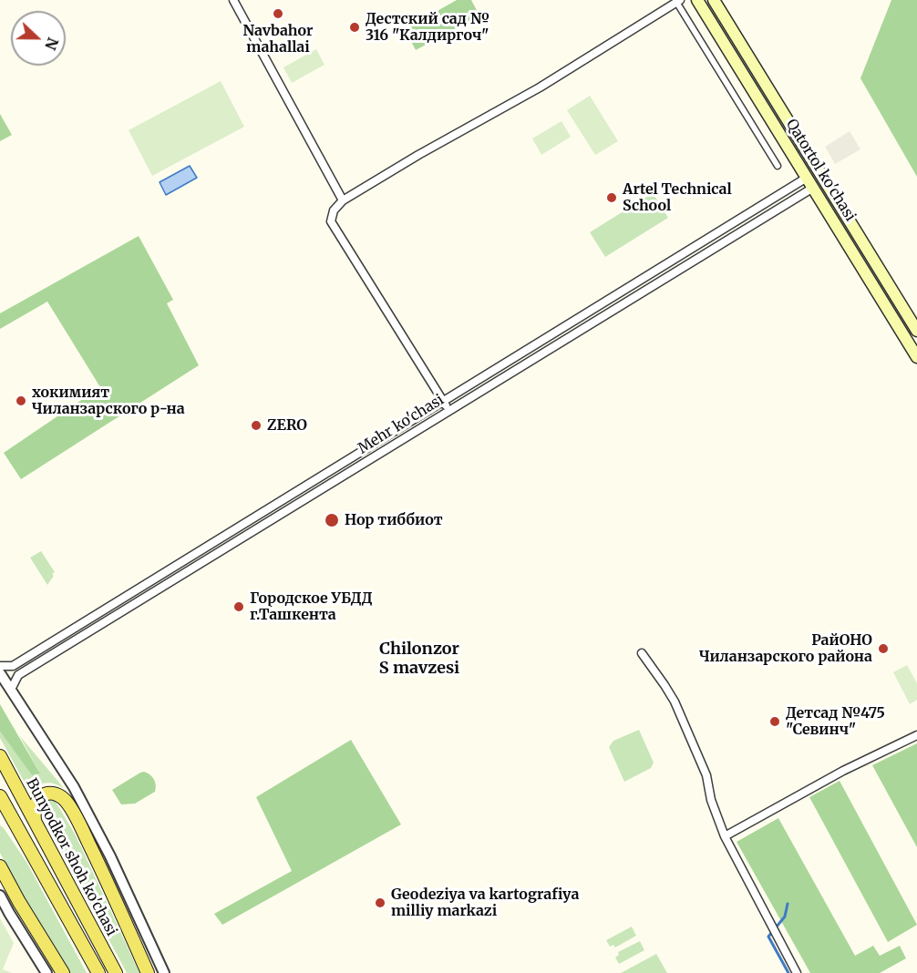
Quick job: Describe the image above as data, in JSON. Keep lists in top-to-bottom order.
{
  "streets": {
    "main road": ["Qatortol ko'chasi", "Bunyodkor shoh ko'chasi"],
    "street": ["Mehr ko'chasi"]
  },
  "crossings": [
    ["Qatortol ko'chasi", "Mehr ko'chasi"]
  ],
  "districts": ["Chilonzor S mavzesi"],
  "places": [
    "Navbahor mahallai",
    "Дестский сад № 316 \"Калдиргоч\"",
    "Artel Technical School",
    "хокимият Чиланзарского р-на",
    "ZERO",
    "Нор тиббиот",
    "Городское УБДД г.Ташкента",
    "РайОНО Чиланзарского района",
    "Детсад №475 \"Севинч\"",
    "Geodeziya va kartografiya milliy markazi"
  ],
  "north": "right"
}
